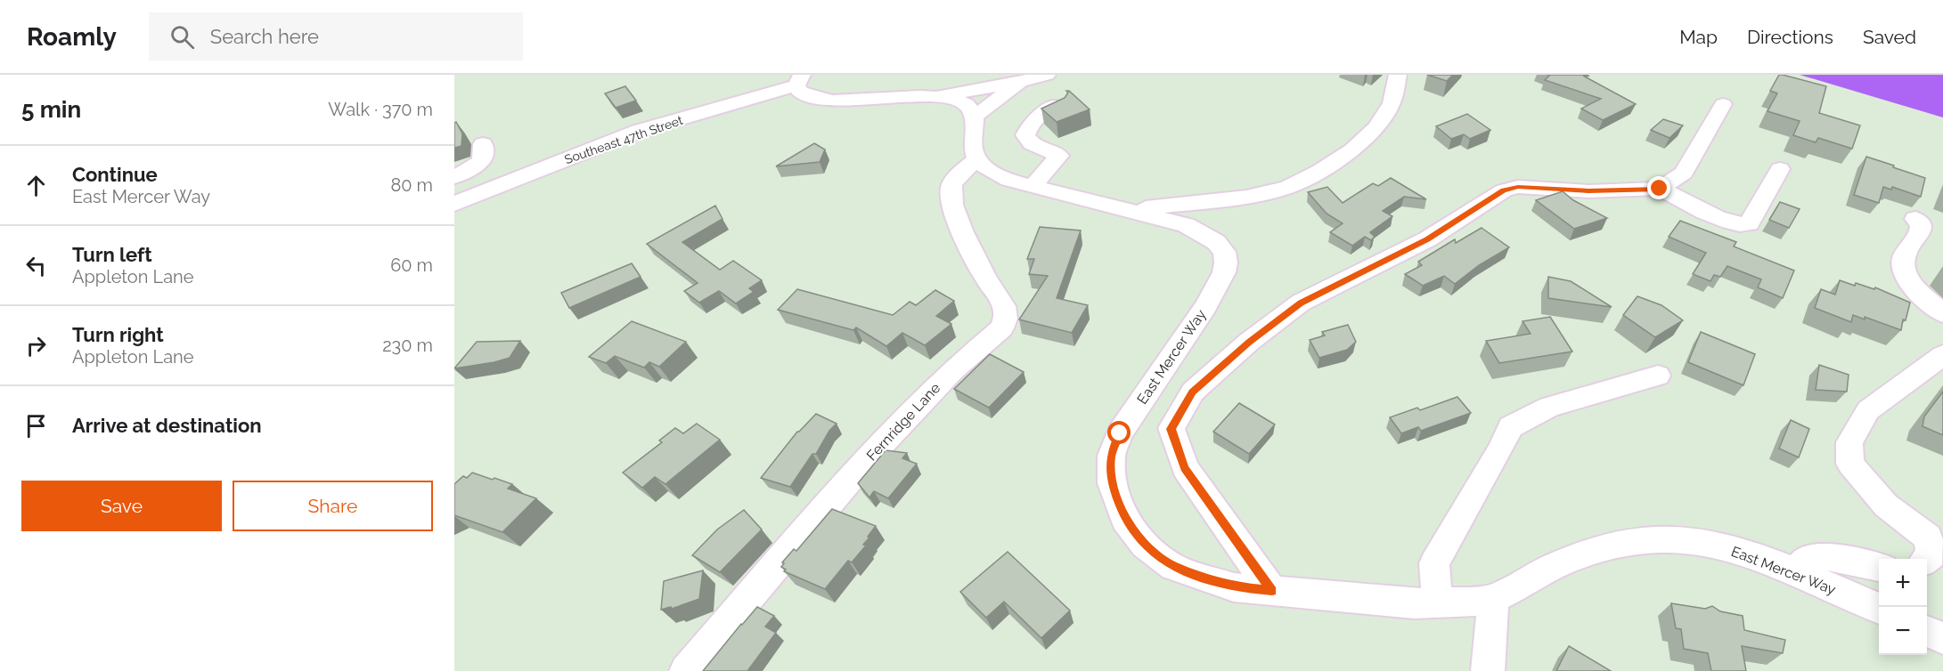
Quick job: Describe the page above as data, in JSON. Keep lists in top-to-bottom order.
{
  "streets": {
    "street": ["Southeast 47th Street", "East Mercer Way", "Fernridge Lane"]
  },
  "crossings": [
    ["East Mercer Way", "Fernridge Lane"]
  ],
  "page": {
    "header": "Roamly",
    "search": "Search here",
    "nav": ["Map", "Directions", "Saved"],
    "heading": ["5 min", "Walk · 370 m"],
    "list": [
      ["Continue", "East Mercer Way", "80 m"],
      ["Turn left", "Appleton Lane", "60 m"],
      ["Turn right", "Appleton Lane", "230 m"],
      "Arrive at destination"
    ],
    "buttons": ["Save", "Share"],
    "map_buttons": ["+", "−"]
  }
}
